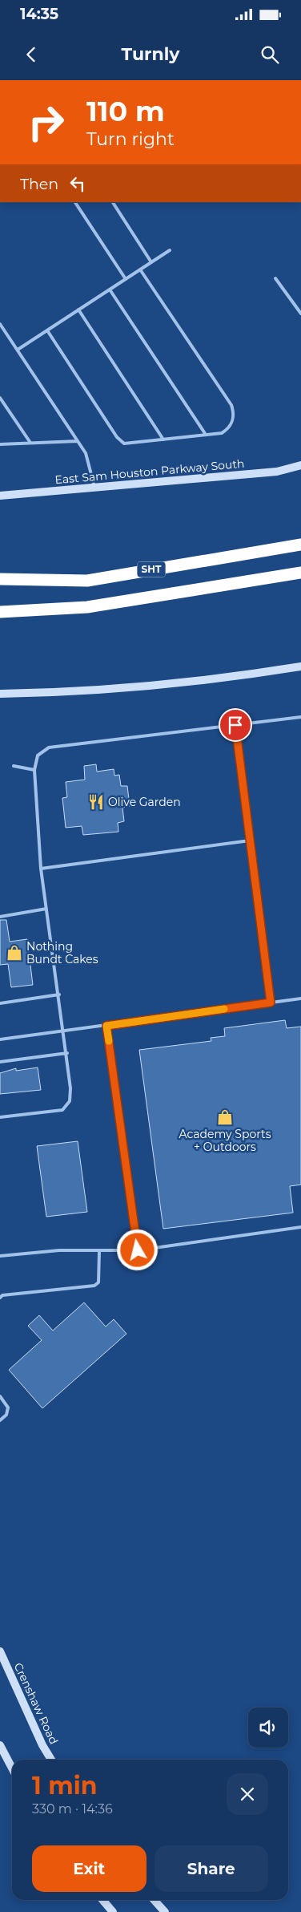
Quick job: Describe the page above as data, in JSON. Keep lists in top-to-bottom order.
{
  "streets": {
    "highway": ["SHT"],
    "main road": ["East Sam Houston Parkway South", "Crenshaw Road"]
  },
  "places": {
    "restaurant": ["Olive Garden"],
    "shop": ["Nothing Bundt Cakes", "Academy Sports + Outdoors"]
  },
  "page": {
    "status": "14:35",
    "header": "Turnly",
    "turn": ["110 m", "Turn right"],
    "then": "Then",
    "heading": ["1 min", "330 m · 14:36"],
    "buttons": ["Exit", "Share"]
  }
}
